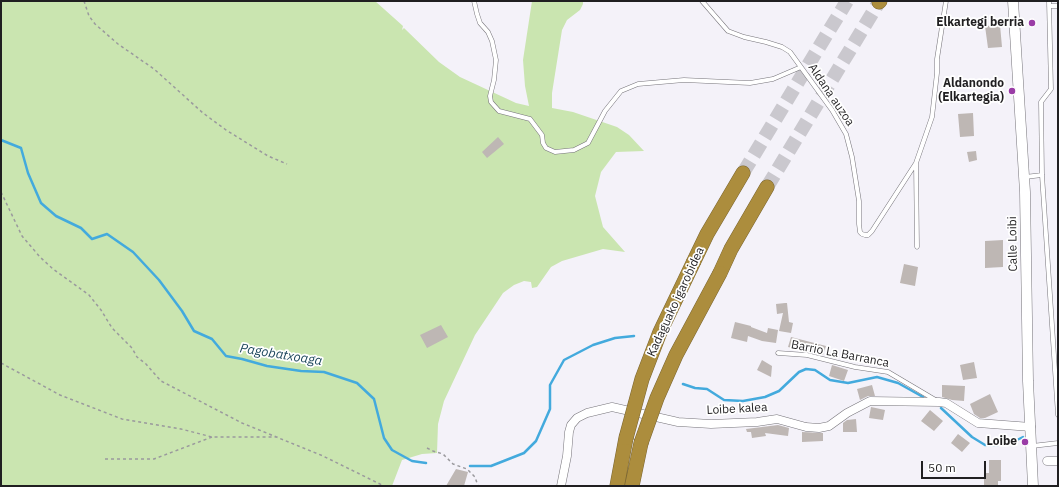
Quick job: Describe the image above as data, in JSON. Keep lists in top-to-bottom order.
{
  "streets": {
    "highway": ["Kadaguako igarobidea"],
    "street": ["Calle Loibi", "Loibe kalea"],
    "lane": ["Aldana auzoa", "Barrio La Barranca"]
  },
  "crossings": [
    ["Calle Loibi", "Loibe kalea"],
    ["Barrio La Barranca", "Loibe kalea"]
  ],
  "water": ["Pagobatxoaga"],
  "places": ["Elkartegi berria", "Aldanondo (Elkartegia)", "Loibe"],
  "scale_bar": "50 m"
}
